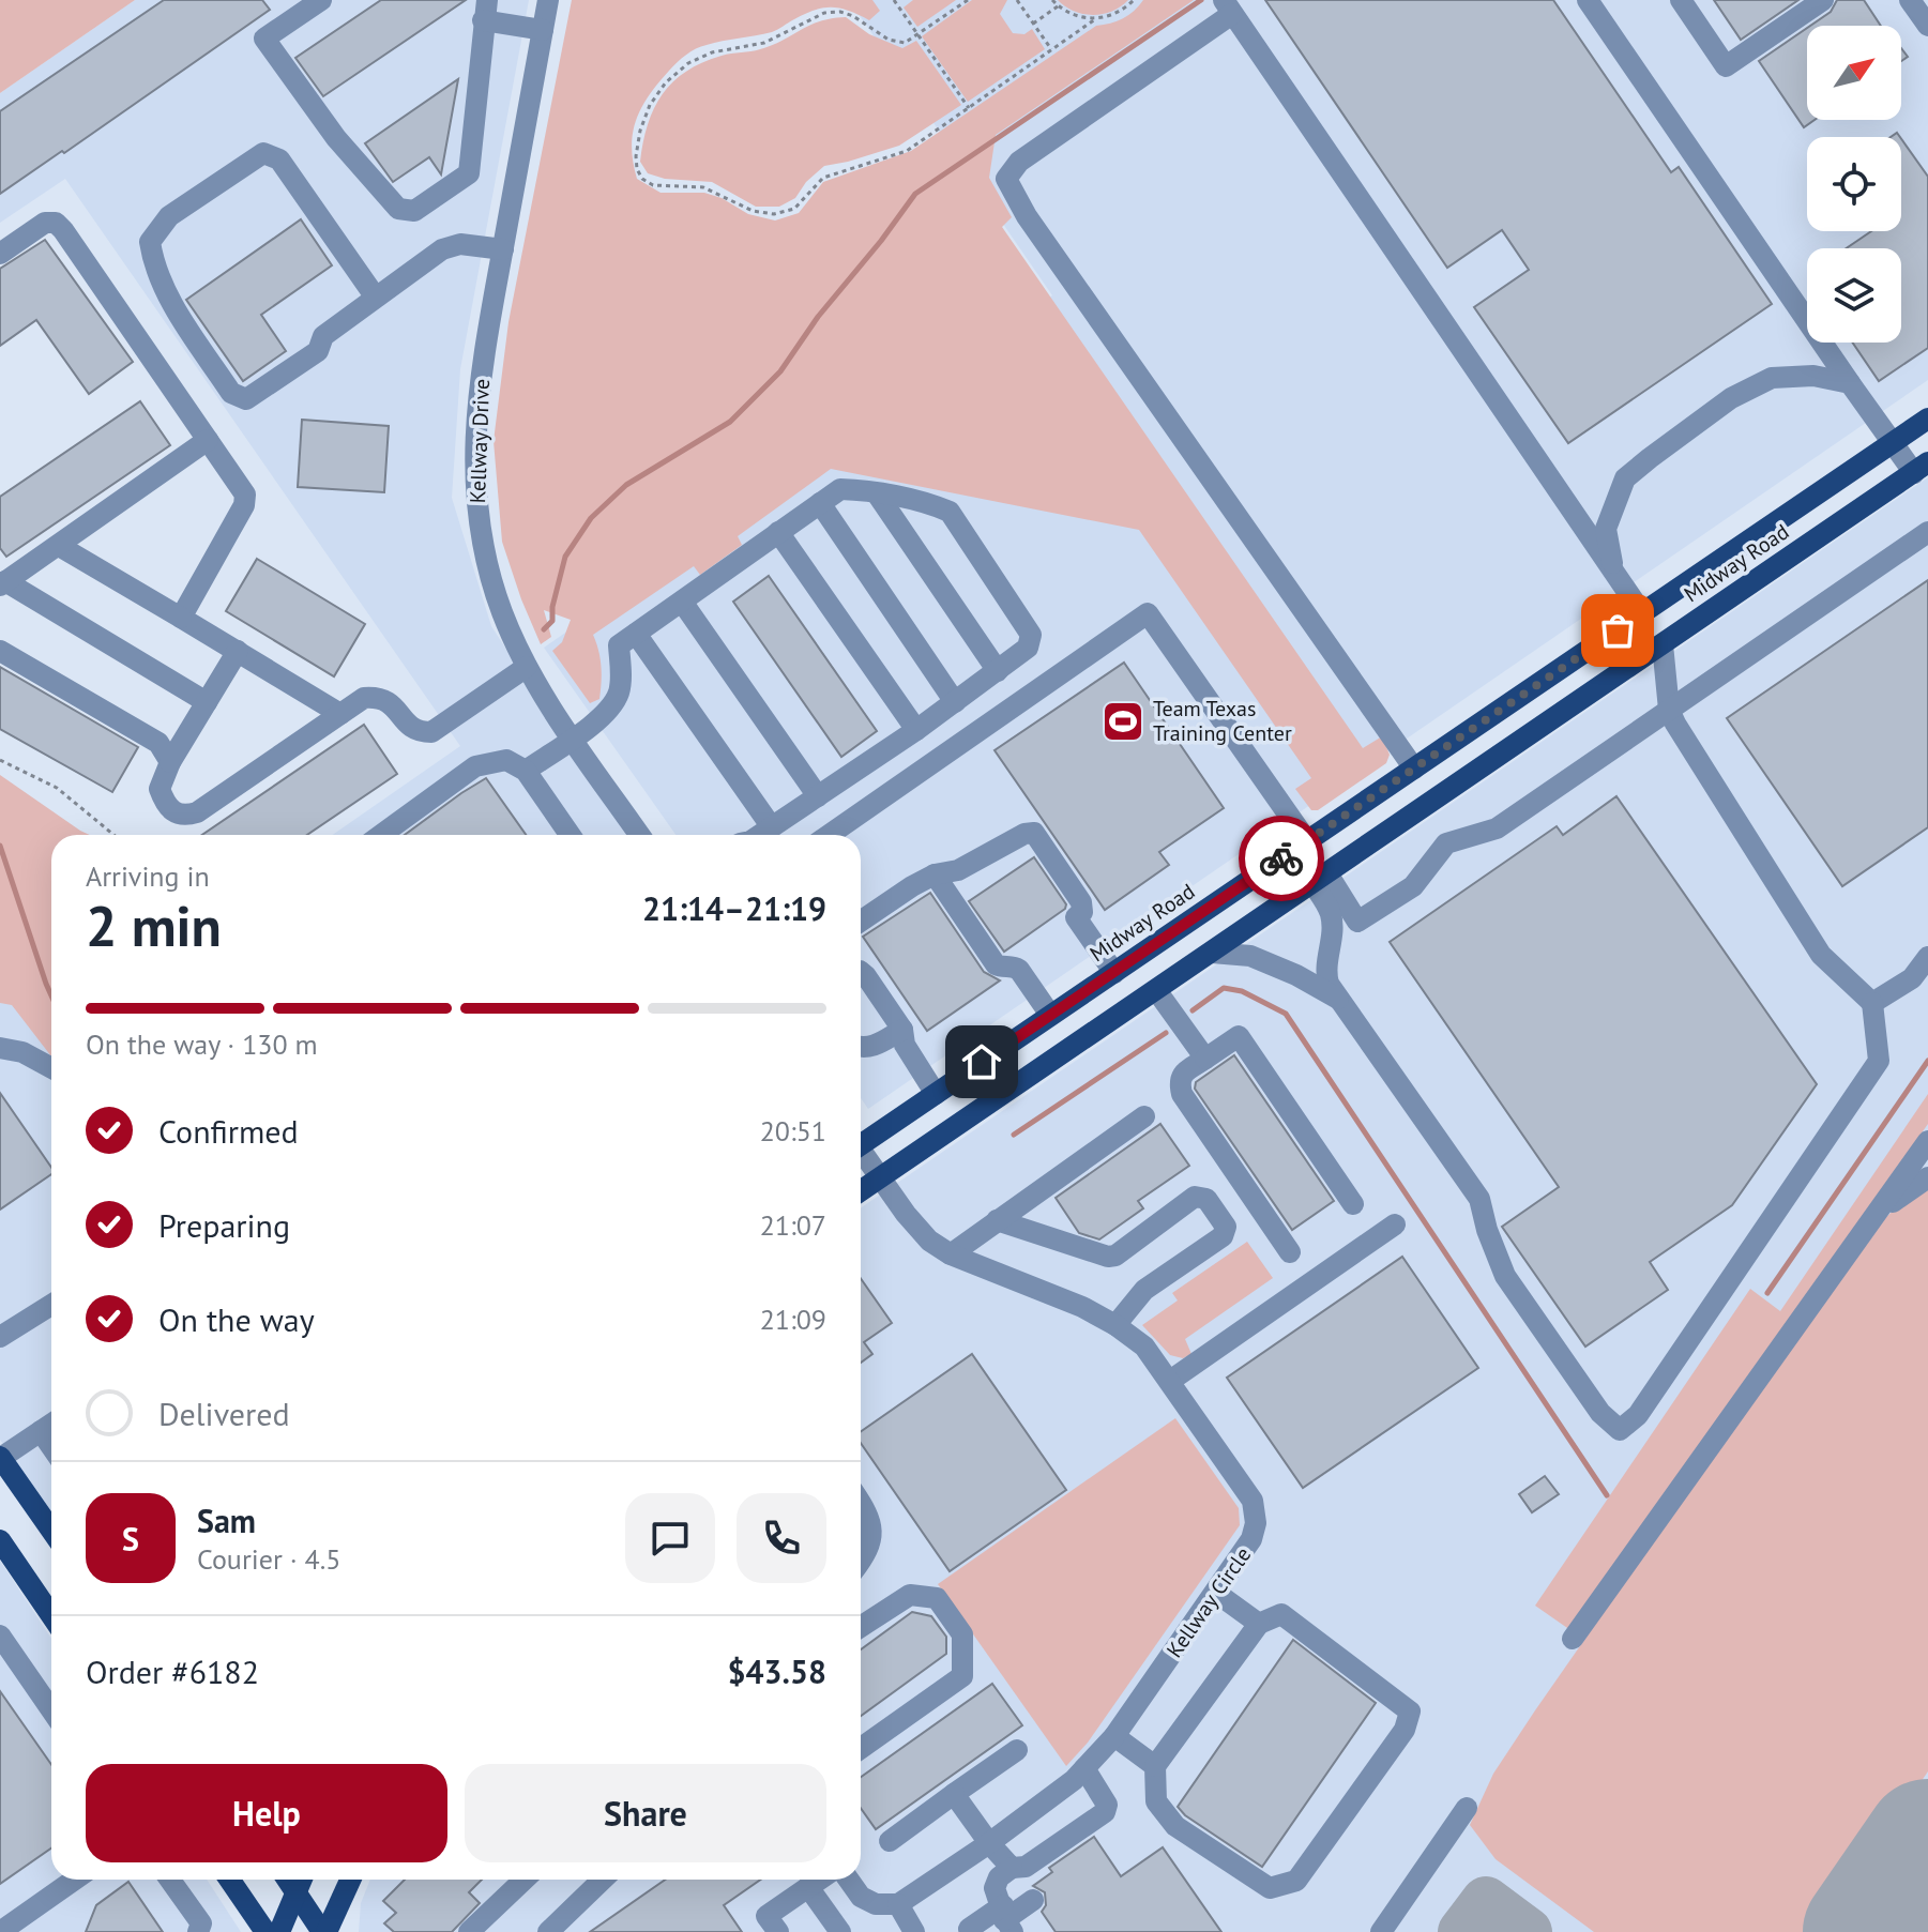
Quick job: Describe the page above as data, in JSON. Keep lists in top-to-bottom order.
{
  "streets": {
    "main road": ["Midway Road"],
    "street": ["Kellway Drive", "Kellway Circle"]
  },
  "crossings": [
    ["Midway Road", "Kellway Circle"]
  ],
  "places": {
    "sports": ["Team Texas Training Center"]
  },
  "north": "top right",
  "page": {
    "heading": ["2 min", "Arriving in", "21:14–21:19"],
    "panel": [
      "Sam",
      "Courier · 4.5",
      "Order #6182",
      "$43.58"
    ],
    "bar": "On the way · 130 m",
    "list": [
      ["Confirmed", "20:51"],
      ["Preparing", "21:07"],
      ["On the way", "21:09"],
      "Delivered"
    ],
    "round": "S",
    "buttons": ["Help", "Share"]
  }
}
